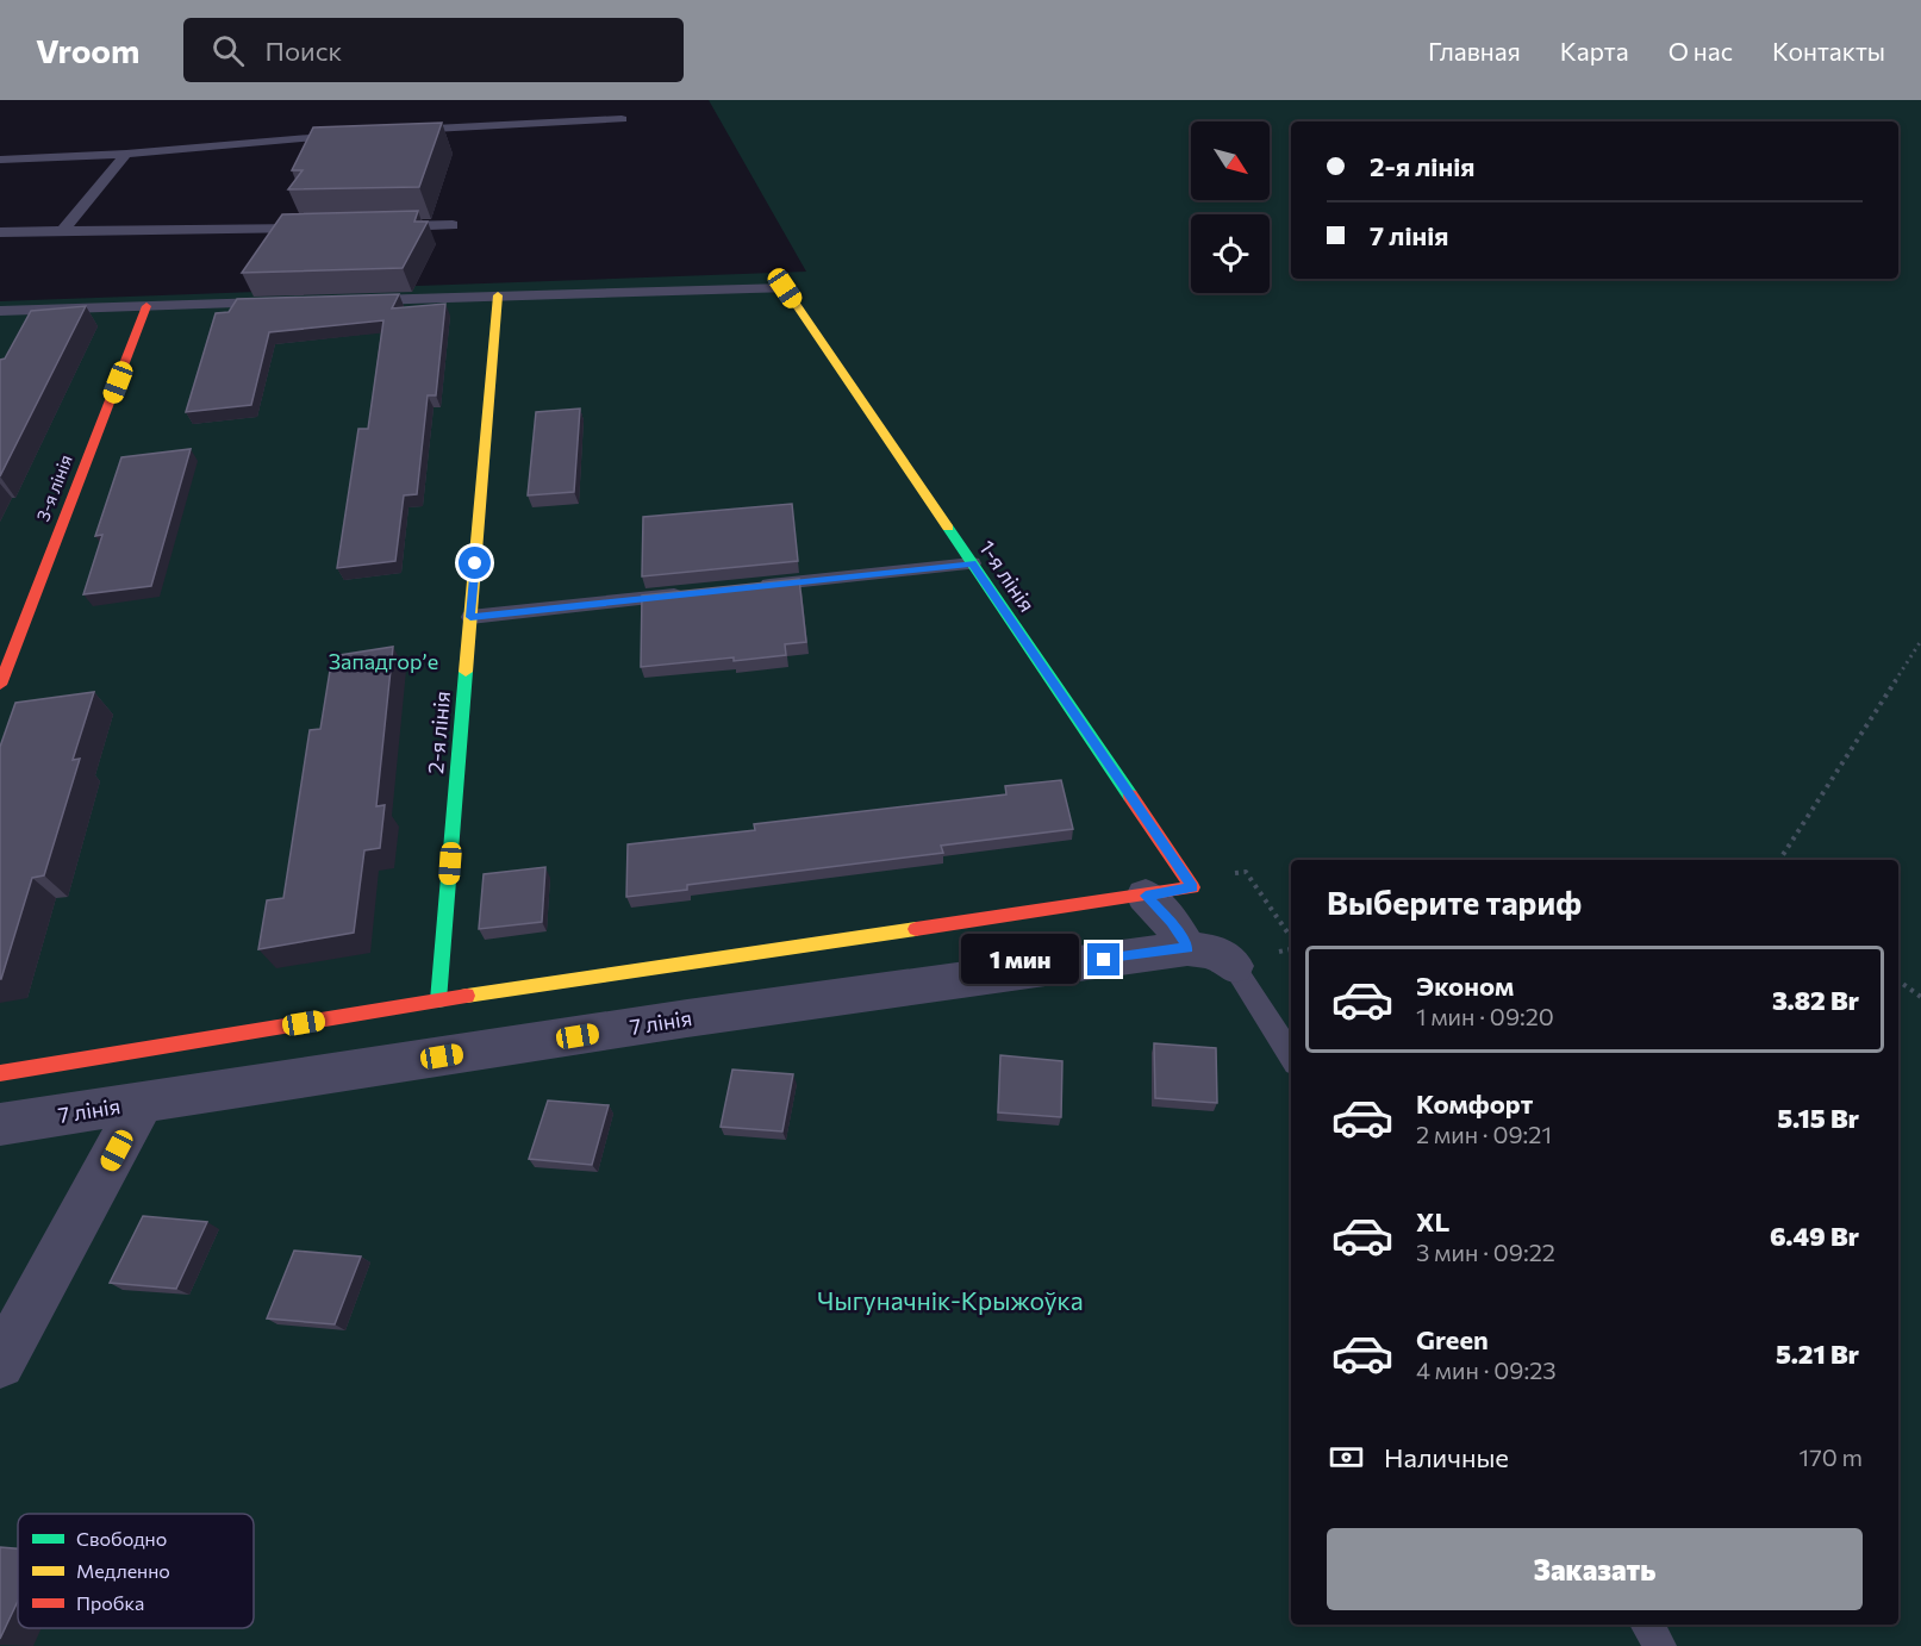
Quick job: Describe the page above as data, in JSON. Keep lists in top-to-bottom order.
{
  "streets": {
    "street": [
      "3-я лінія",
      "1-я лінія",
      "2-я лінія",
      "7 лінія"
    ]
  },
  "parks": ["Западгорʼе", "Чыгуначнік-Крыжоўка"],
  "legend": ["Свободно", "Медленно", "Пробка"],
  "north": "bottom right",
  "page": {
    "header": "Vroom",
    "search": "Поиск",
    "nav": [
      "Главная",
      "Карта",
      "О нас",
      "Контакты"
    ],
    "banner": ["2-я лінія", "7 лінія"],
    "heading": "Выберите тариф",
    "bubble": "1 мин",
    "list": [
      {
        "name": "Эконом",
        "note": "1 мин · 09:20",
        "value": "3.82 Br"
      },
      {
        "name": "Комфорт",
        "note": "2 мин · 09:21",
        "value": "5.15 Br"
      },
      {
        "name": "XL",
        "note": "3 мин · 09:22",
        "value": "6.49 Br"
      },
      {
        "name": "Green",
        "note": "4 мин · 09:23",
        "value": "5.21 Br"
      }
    ],
    "pay": ["Наличные", "170 m"],
    "buttons": "Заказать"
  }
}
